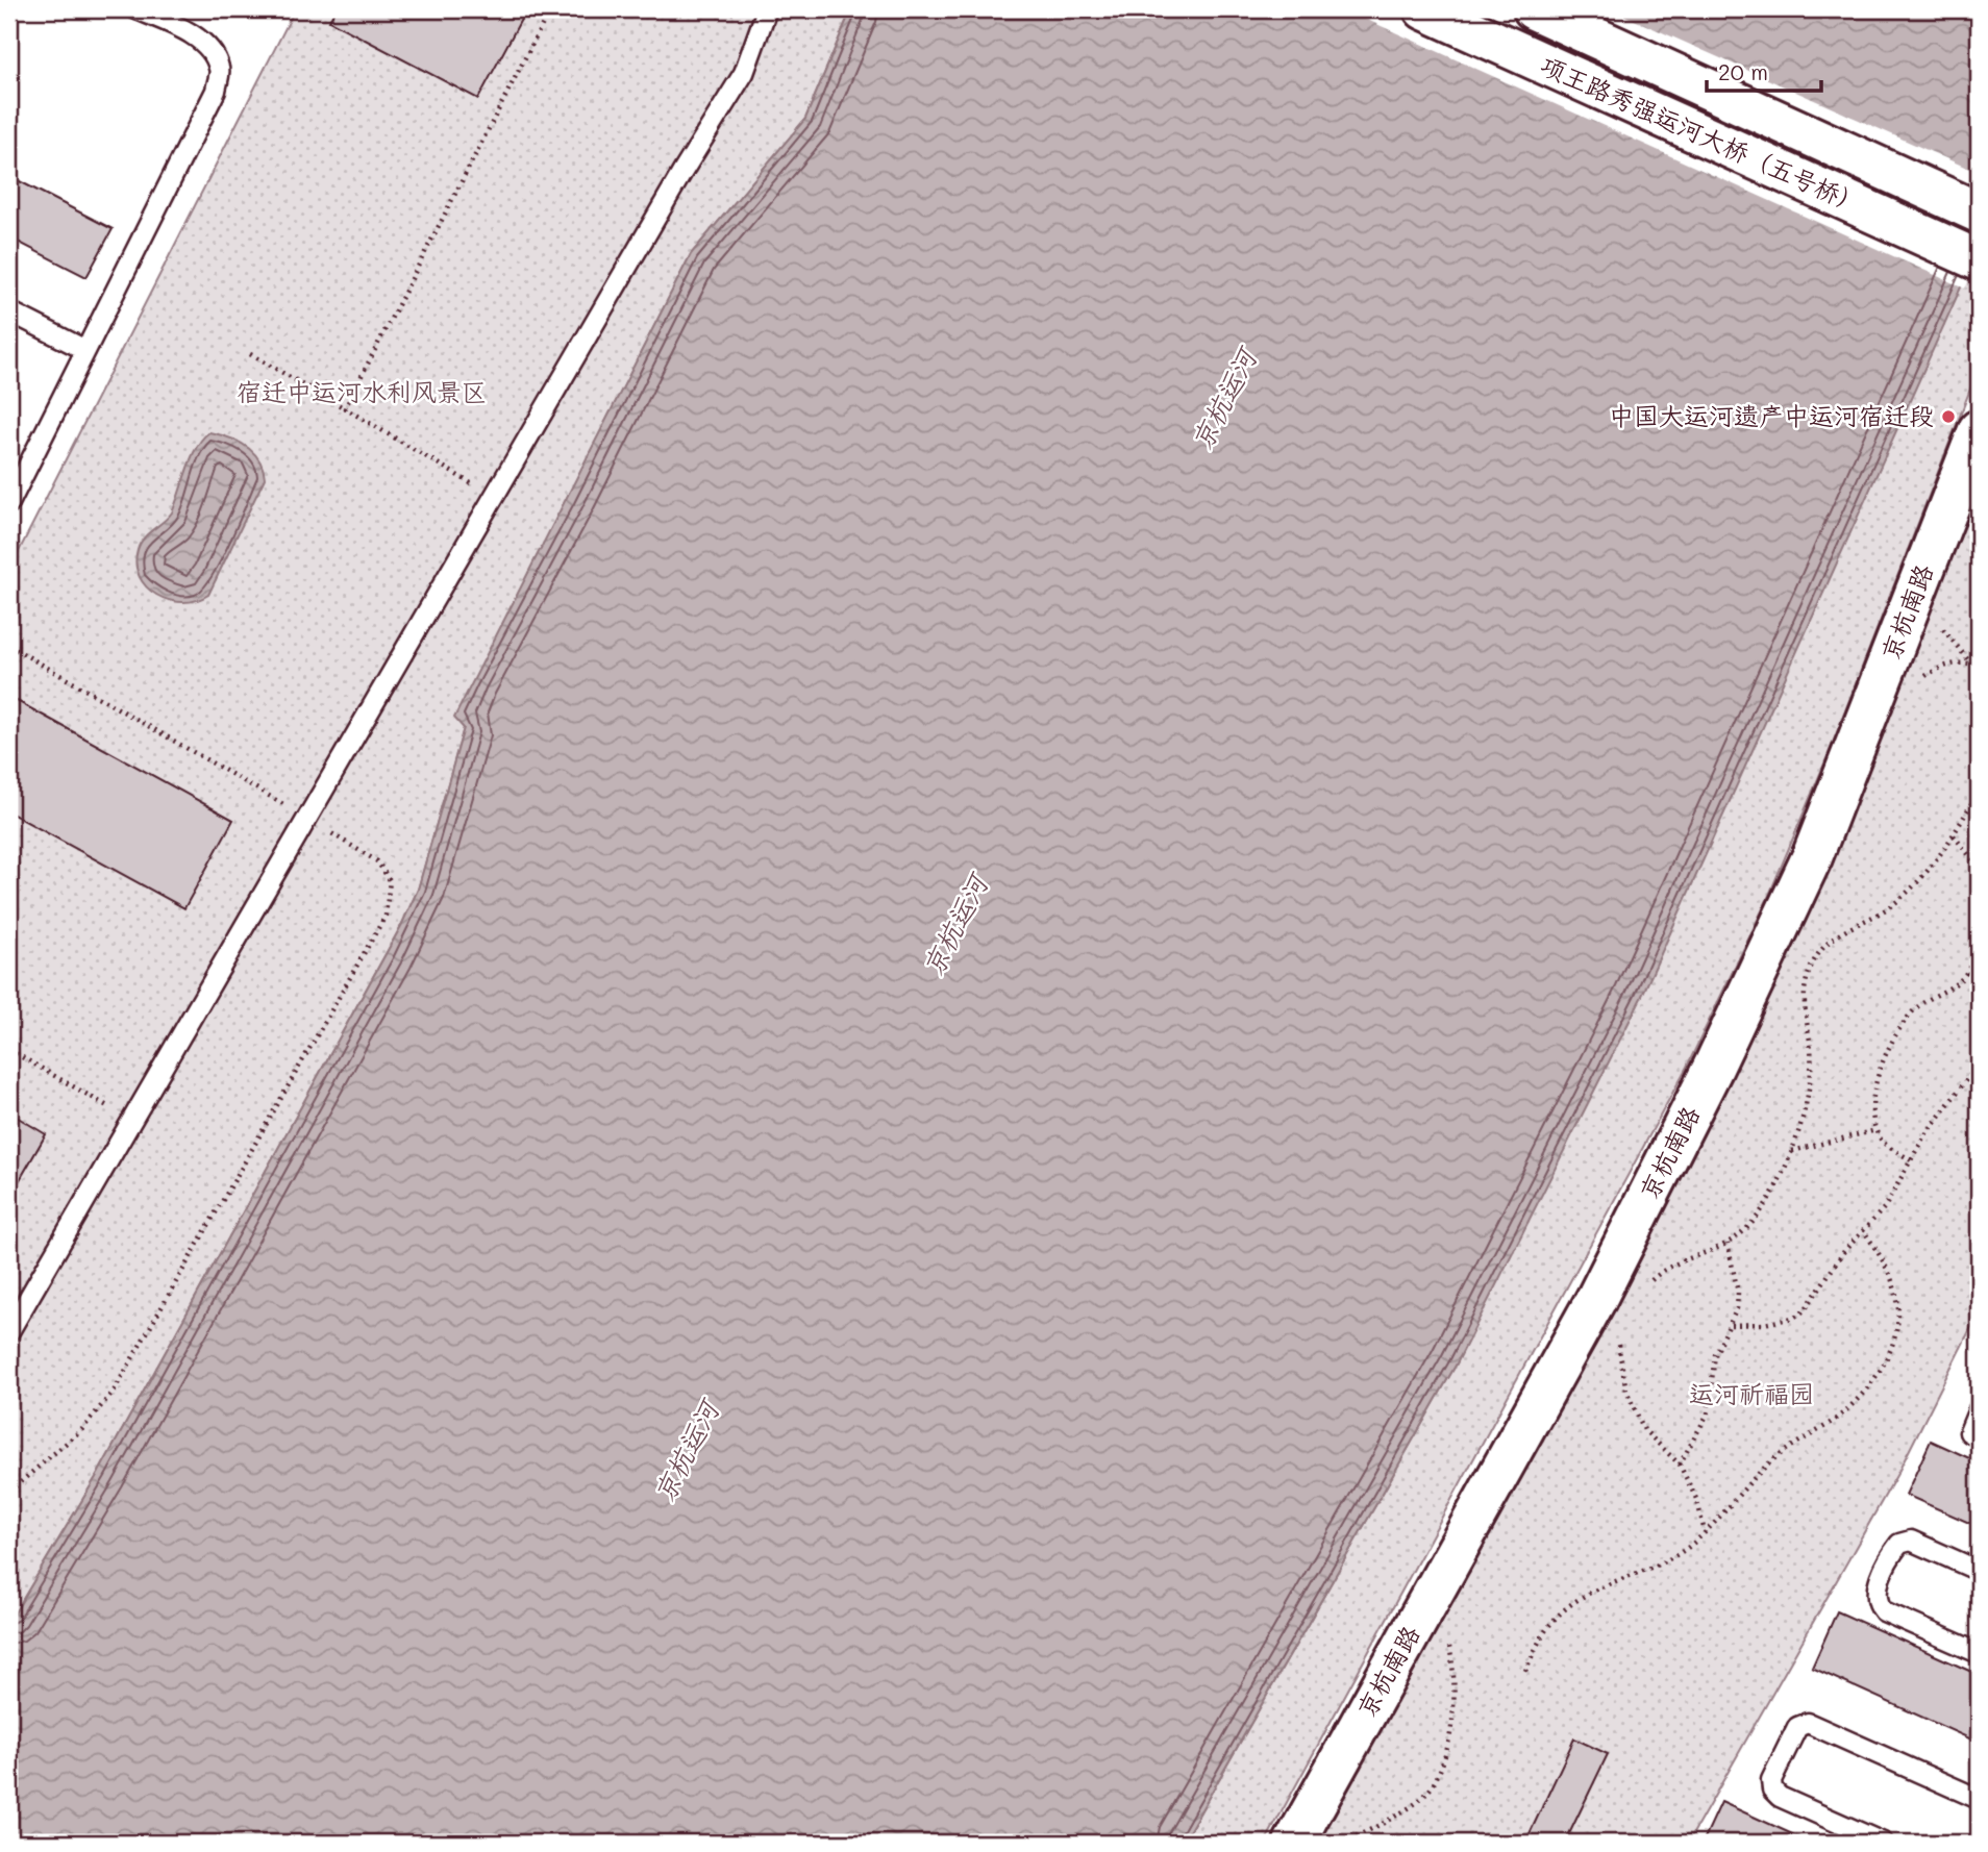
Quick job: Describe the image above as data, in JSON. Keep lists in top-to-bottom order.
{
  "streets": {
    "street": ["项王路秀强运河大桥（五号桥）", "京杭南路"]
  },
  "water": ["京杭运河"],
  "parks": ["宿迁中运河水利风景区", "运河祈福园"],
  "places": ["中国大运河遗产中运河宿迁段"],
  "scale_bar": "20 m"
}
